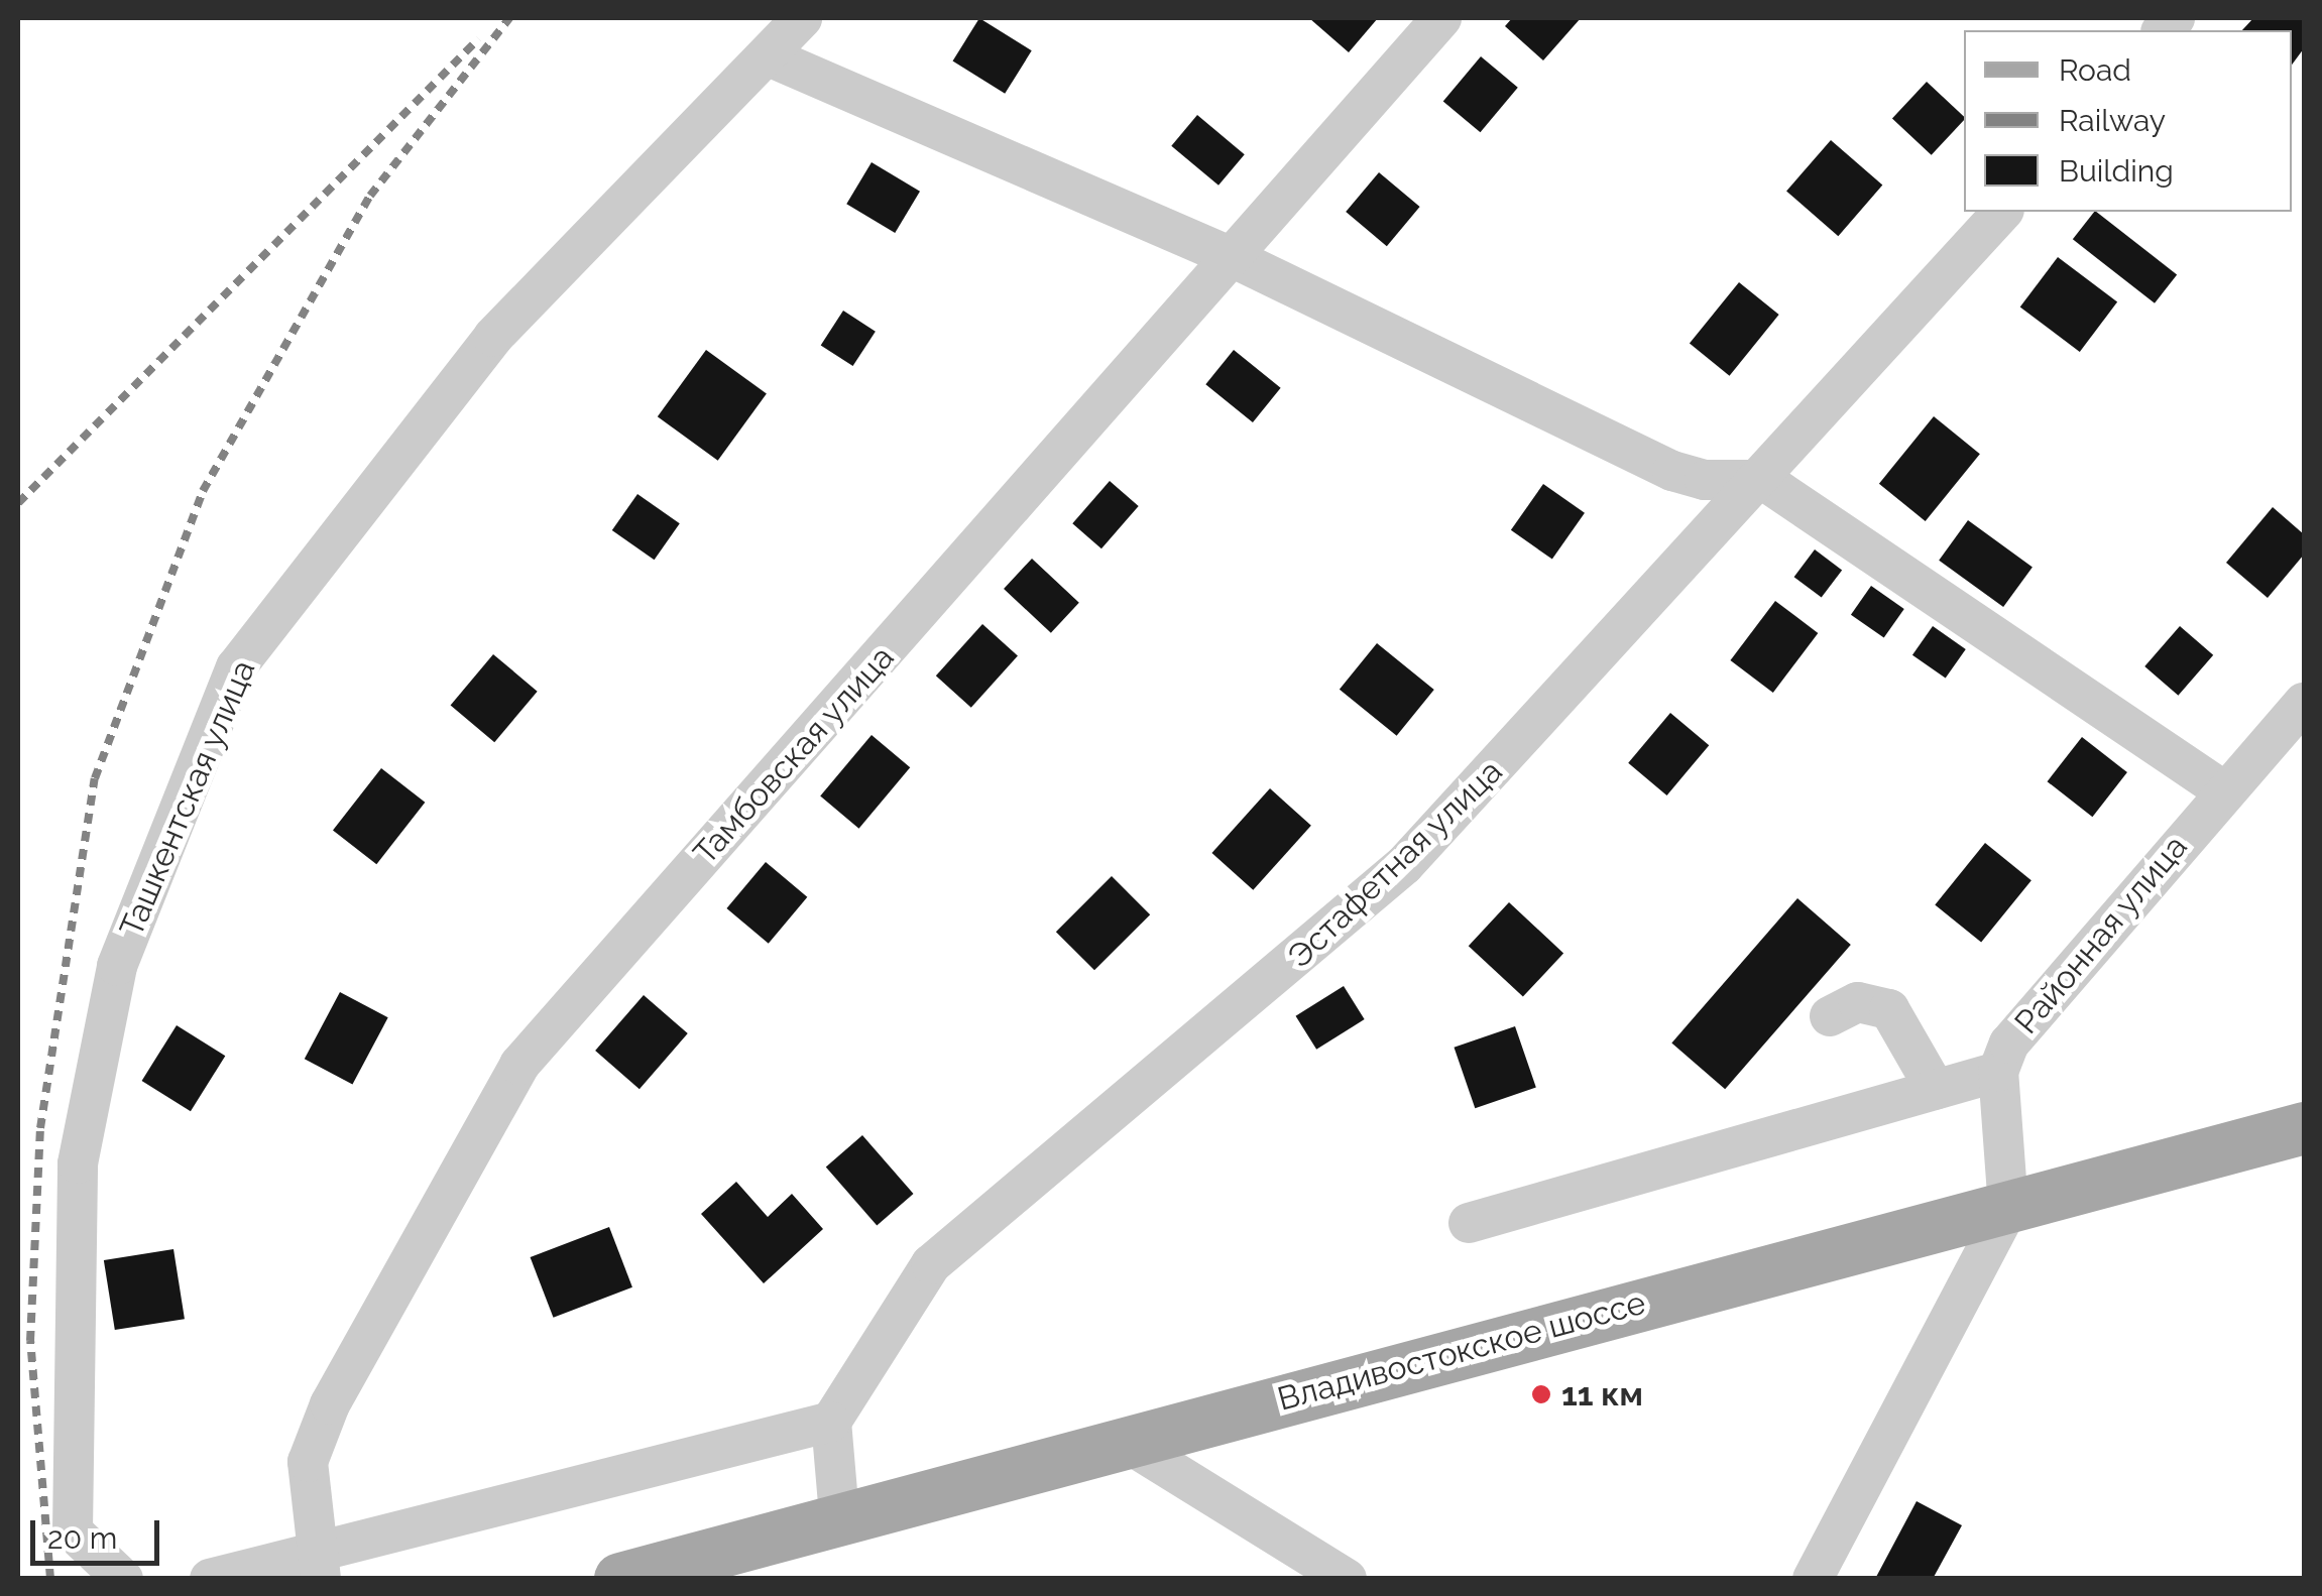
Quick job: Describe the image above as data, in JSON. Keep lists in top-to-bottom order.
{
  "streets": {
    "main road": ["Владивостокское шоссе"],
    "street": [
      "Тамбовская улица",
      "Ташкентская улица",
      "Эстафетная улица",
      "Районная улица"
    ]
  },
  "crossings": [
    ["Районная улица", "Владивостокское шоссе"]
  ],
  "places": ["11 км"],
  "legend": ["Road", "Railway", "Building"],
  "scale_bar": "20 m"
}
